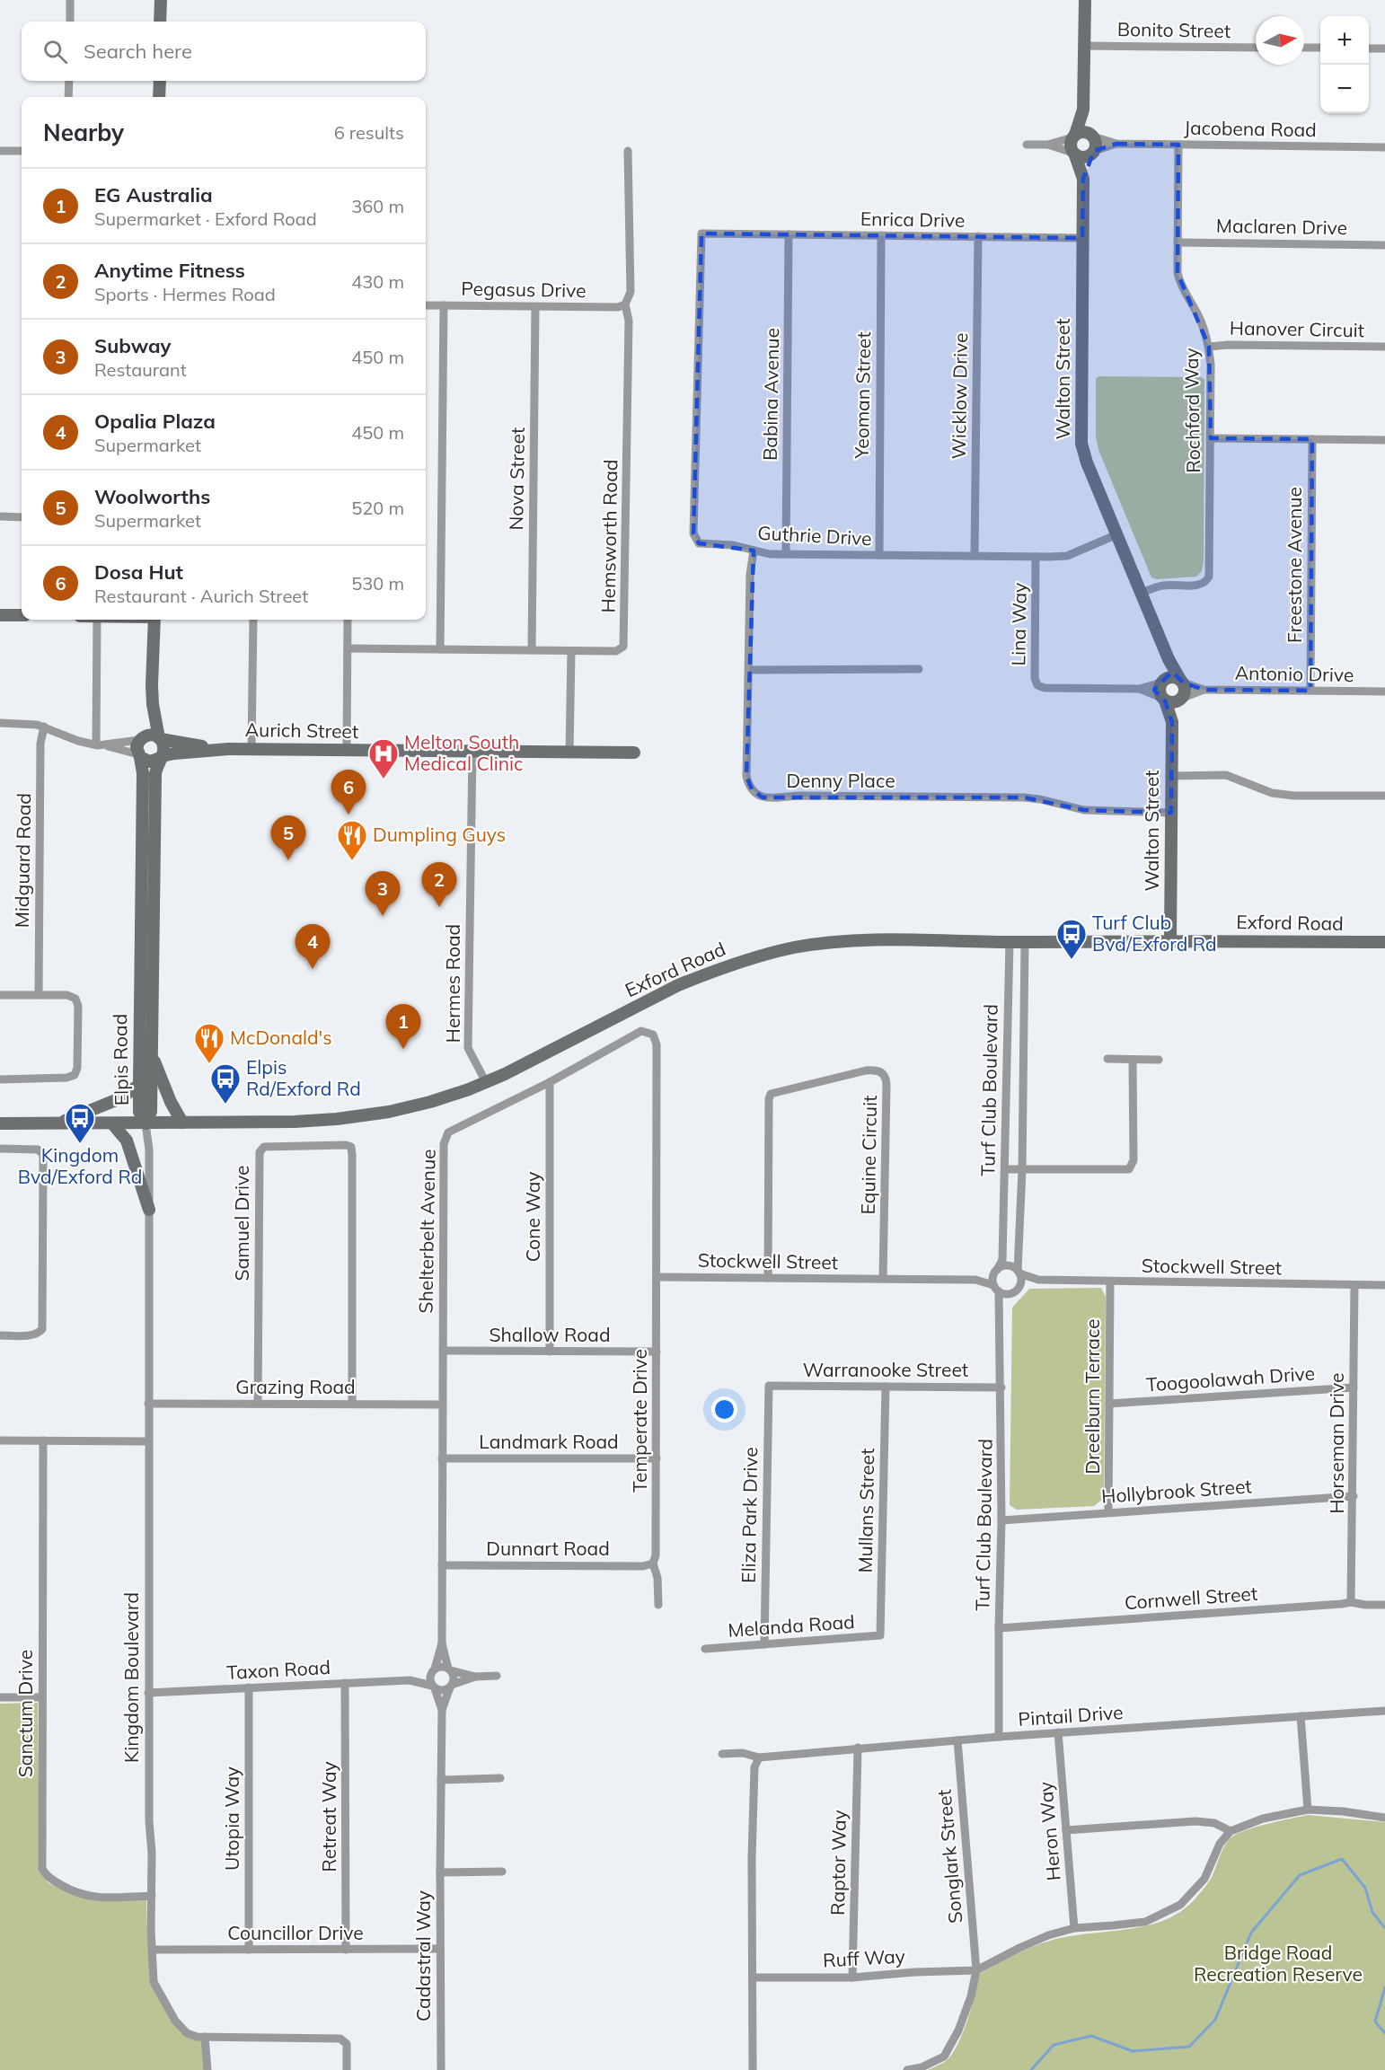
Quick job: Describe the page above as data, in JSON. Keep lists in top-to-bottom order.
{
  "streets": {
    "street": [
      "Bonito Street",
      "Jacobena Road",
      "Enrica Drive",
      "Maclaren Drive",
      "Pegasus Drive",
      "Hanover Circuit",
      "Walton Street",
      "Babina Avenue",
      "Yeoman Street",
      "Wicklow Drive",
      "Rochford Way",
      "Nova Street",
      "Hemsworth Road",
      "Guthrie Drive",
      "Freestone Avenue",
      "Lina Way",
      "Antonio Drive",
      "Aurich Street",
      "Denny Place",
      "Midguard Road",
      "Exford Road",
      "Hermes Road",
      "Elpis Road",
      "Turf Club Boulevard",
      "Equine Circuit",
      "Cone Way",
      "Samuel Drive",
      "Shelterbelt Avenue",
      "Stockwell Street",
      "Shallow Road",
      "Warranooke Street",
      "Toogoolawah Drive",
      "Grazing Road",
      "Dreelburn Terrace",
      "Temperate Drive",
      "Landmark Road",
      "Horseman Drive",
      "Hollybrook Street",
      "Mullans Street",
      "Eliza Park Drive",
      "Dunnart Road",
      "Cornwell Street",
      "Melanda Road",
      "Taxon Road",
      "Kingdom Boulevard",
      "Sanctum Drive",
      "Pintail Drive",
      "Retreat Way",
      "Utopia Way",
      "Heron Way",
      "Songlark Street",
      "Raptor Way",
      "Councillor Drive",
      "Cadastral Way",
      "Ruff Way"
    ]
  },
  "crossings": [
    ["Jacobena Road", "Walton Street"],
    ["Jacobena Road", "Rochford Way"],
    ["Enrica Drive", "Walton Street"],
    ["Enrica Drive", "Babina Avenue"],
    ["Enrica Drive", "Yeoman Street"],
    ["Enrica Drive", "Wicklow Drive"],
    ["Enrica Drive", "Guthrie Drive"],
    ["Maclaren Drive", "Rochford Way"],
    ["Pegasus Drive", "Nova Street"],
    ["Pegasus Drive", "Hemsworth Road"],
    ["Hanover Circuit", "Rochford Way"],
    ["Walton Street", "Rochford Way"],
    ["Walton Street", "Guthrie Drive"],
    ["Walton Street", "Lina Way"],
    ["Walton Street", "Antonio Drive"],
    ["Walton Street", "Denny Place"],
    ["Walton Street", "Exford Road"],
    ["Babina Avenue", "Guthrie Drive"],
    ["Yeoman Street", "Guthrie Drive"],
    ["Wicklow Drive", "Guthrie Drive"],
    ["Nova Street", "Hemsworth Road"],
    ["Guthrie Drive", "Lina Way"],
    ["Guthrie Drive", "Denny Place"],
    ["Freestone Avenue", "Antonio Drive"],
    ["Lina Way", "Antonio Drive"],
    ["Aurich Street", "Hermes Road"],
    ["Aurich Street", "Elpis Road"],
    ["Exford Road", "Hermes Road"],
    ["Exford Road", "Elpis Road"],
    ["Exford Road", "Turf Club Boulevard"],
    ["Exford Road", "Kingdom Boulevard"],
    ["Elpis Road", "Kingdom Boulevard"],
    ["Turf Club Boulevard", "Stockwell Street"],
    ["Turf Club Boulevard", "Warranooke Street"],
    ["Turf Club Boulevard", "Hollybrook Street"],
    ["Turf Club Boulevard", "Cornwell Street"],
    ["Turf Club Boulevard", "Pintail Drive"],
    ["Equine Circuit", "Stockwell Street"],
    ["Cone Way", "Shelterbelt Avenue"],
    ["Cone Way", "Shallow Road"],
    ["Samuel Drive", "Grazing Road"],
    ["Shelterbelt Avenue", "Stockwell Street"],
    ["Shelterbelt Avenue", "Shallow Road"],
    ["Shelterbelt Avenue", "Grazing Road"],
    ["Shelterbelt Avenue", "Temperate Drive"],
    ["Shelterbelt Avenue", "Landmark Road"],
    ["Shelterbelt Avenue", "Dunnart Road"],
    ["Stockwell Street", "Dreelburn Terrace"],
    ["Stockwell Street", "Temperate Drive"],
    ["Stockwell Street", "Horseman Drive"],
    ["Shallow Road", "Temperate Drive"],
    ["Warranooke Street", "Mullans Street"],
    ["Warranooke Street", "Eliza Park Drive"],
    ["Toogoolawah Drive", "Dreelburn Terrace"],
    ["Toogoolawah Drive", "Horseman Drive"],
    ["Grazing Road", "Kingdom Boulevard"],
    ["Dreelburn Terrace", "Hollybrook Street"],
    ["Temperate Drive", "Landmark Road"],
    ["Temperate Drive", "Dunnart Road"],
    ["Horseman Drive", "Hollybrook Street"],
    ["Horseman Drive", "Cornwell Street"],
    ["Mullans Street", "Melanda Road"],
    ["Eliza Park Drive", "Melanda Road"],
    ["Taxon Road", "Kingdom Boulevard"],
    ["Taxon Road", "Retreat Way"],
    ["Taxon Road", "Utopia Way"],
    ["Kingdom Boulevard", "Sanctum Drive"],
    ["Kingdom Boulevard", "Councillor Drive"],
    ["Pintail Drive", "Heron Way"],
    ["Pintail Drive", "Songlark Street"],
    ["Pintail Drive", "Raptor Way"],
    ["Retreat Way", "Councillor Drive"],
    ["Utopia Way", "Councillor Drive"],
    ["Songlark Street", "Ruff Way"],
    ["Raptor Way", "Ruff Way"],
    ["Councillor Drive", "Cadastral Way"]
  ],
  "parks": ["Bridge Road Recreation Reserve"],
  "places": {
    "hospital": ["Melton South Medical Clinic"],
    "restaurant": ["Dumpling Guys", "McDonald's"],
    "bus stop": ["Turf Club Bvd/Exford Rd", "Elpis Rd/Exford Rd", "Kingdom Bvd/Exford Rd"]
  },
  "north": "right",
  "page": {
    "map_buttons": ["+", "−"],
    "search": "Search here",
    "heading": ["Nearby", "6 results"],
    "list": [
      {
        "mark": "1",
        "name": "EG Australia",
        "note": "Supermarket · Exford Road",
        "value": "360 m"
      },
      {
        "mark": "2",
        "name": "Anytime Fitness",
        "note": "Sports · Hermes Road",
        "value": "430 m"
      },
      {
        "mark": "3",
        "name": "Subway",
        "note": "Restaurant",
        "value": "450 m"
      },
      {
        "mark": "4",
        "name": "Opalia Plaza",
        "note": "Supermarket",
        "value": "450 m"
      },
      {
        "mark": "5",
        "name": "Woolworths",
        "note": "Supermarket",
        "value": "520 m"
      },
      {
        "mark": "6",
        "name": "Dosa Hut",
        "note": "Restaurant · Aurich Street",
        "value": "530 m"
      }
    ],
    "pins": [
      "6",
      "5",
      "2",
      "3",
      "4",
      "1"
    ]
  }
}
